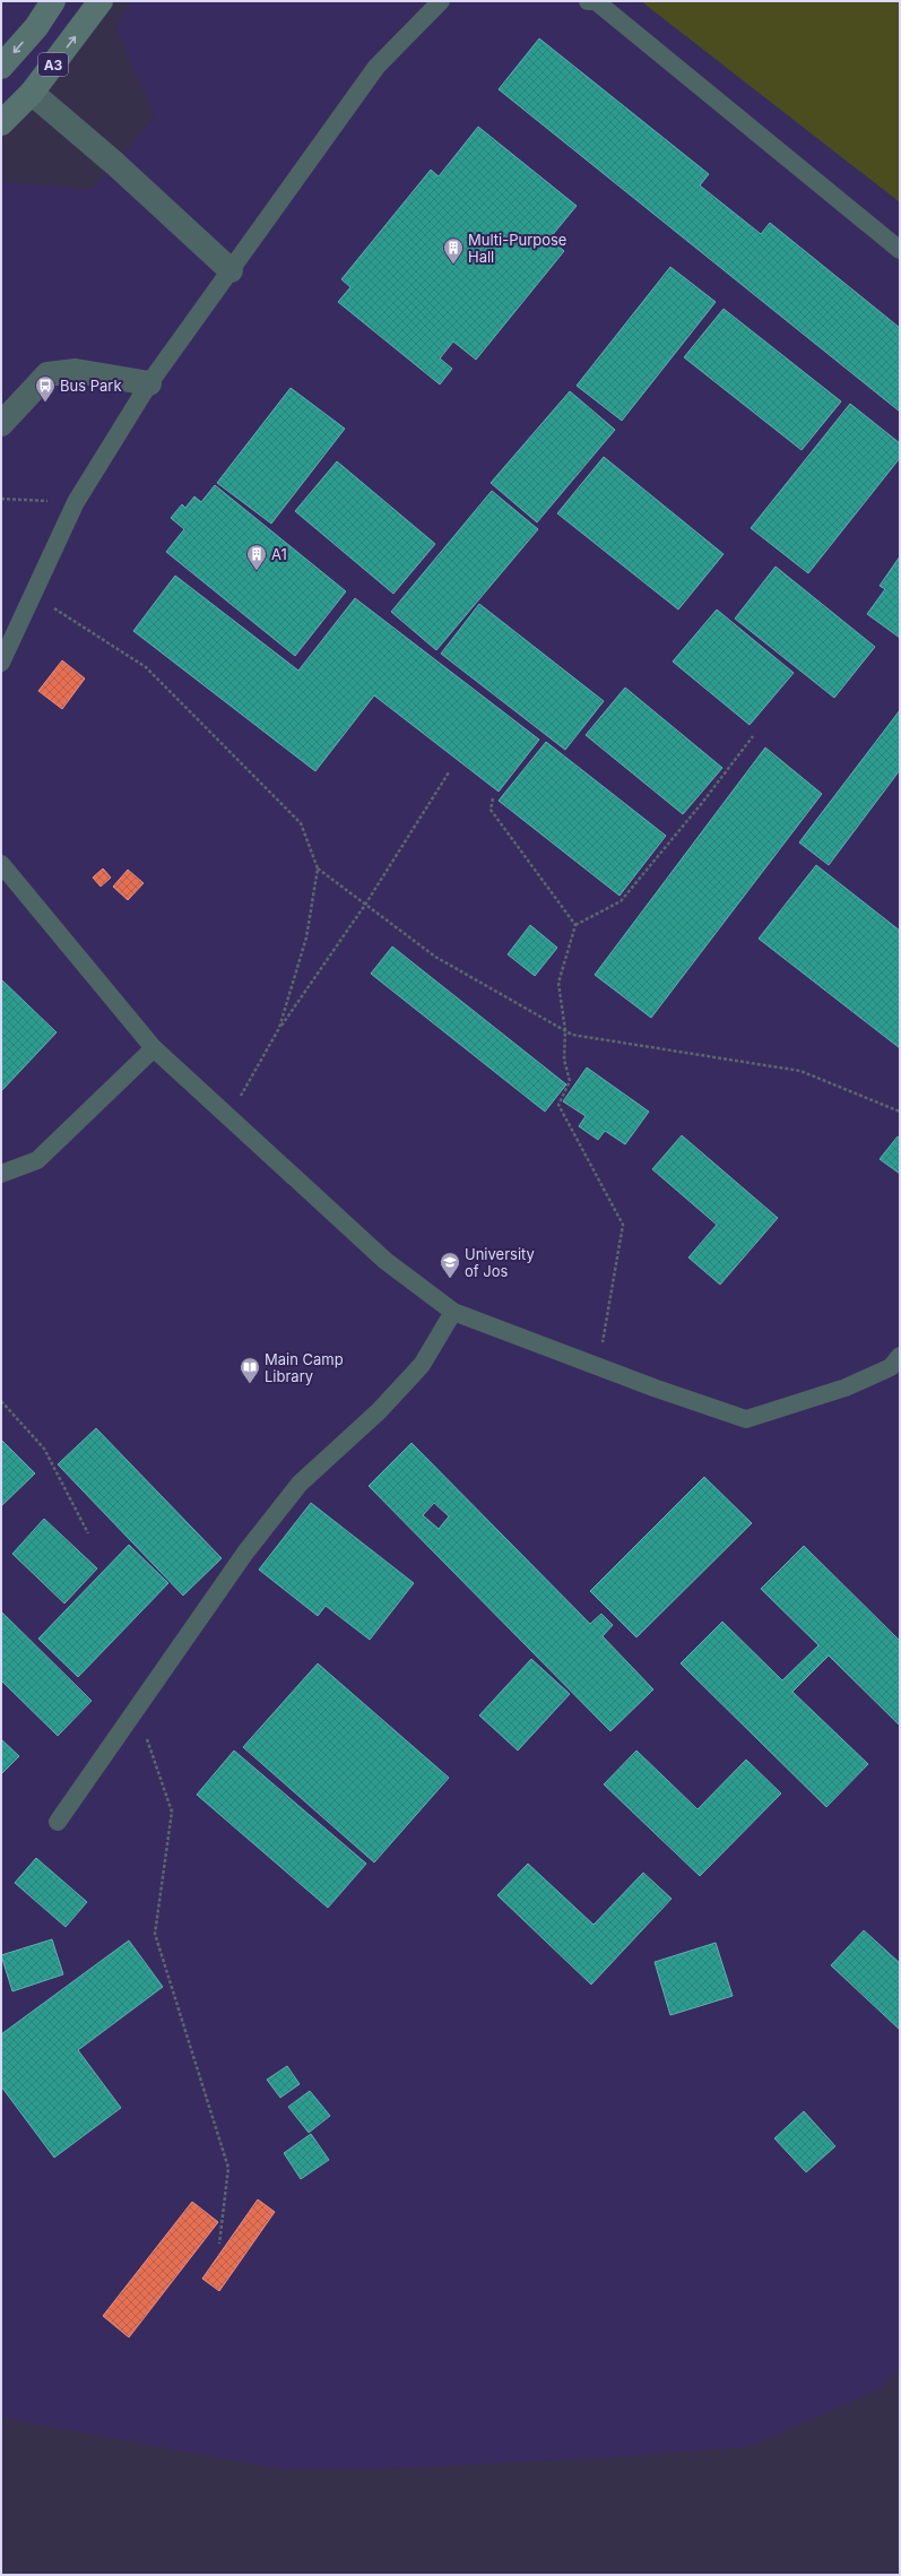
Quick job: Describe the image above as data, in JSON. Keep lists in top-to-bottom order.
{
  "streets": {
    "highway": ["A3"]
  },
  "places": {
    "building": ["Multi-Purpose Hall", "A1"],
    "bus stop": ["Bus Park"],
    "school or university": ["University of Jos"],
    "library": ["Main Camp Library"]
  }
}
